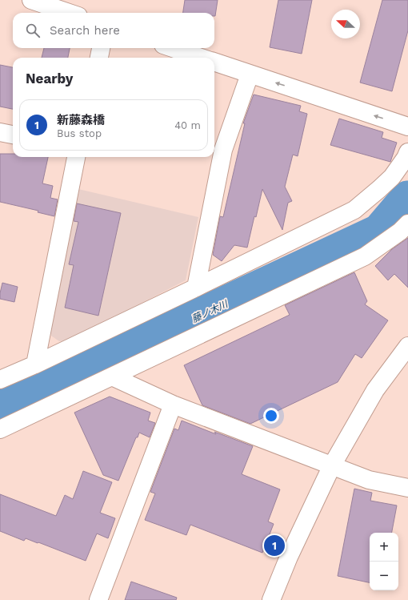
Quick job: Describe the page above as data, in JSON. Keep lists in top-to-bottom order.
{
  "water": ["藤ノ木川"],
  "north": "left",
  "page": {
    "search": "Search here",
    "heading": "Nearby",
    "list": [
      {
        "mark": "1",
        "name": "新藤森橋",
        "note": "Bus stop",
        "value": "40 m"
      }
    ],
    "map_buttons": ["+", "−"],
    "pins": "1"
  }
}
